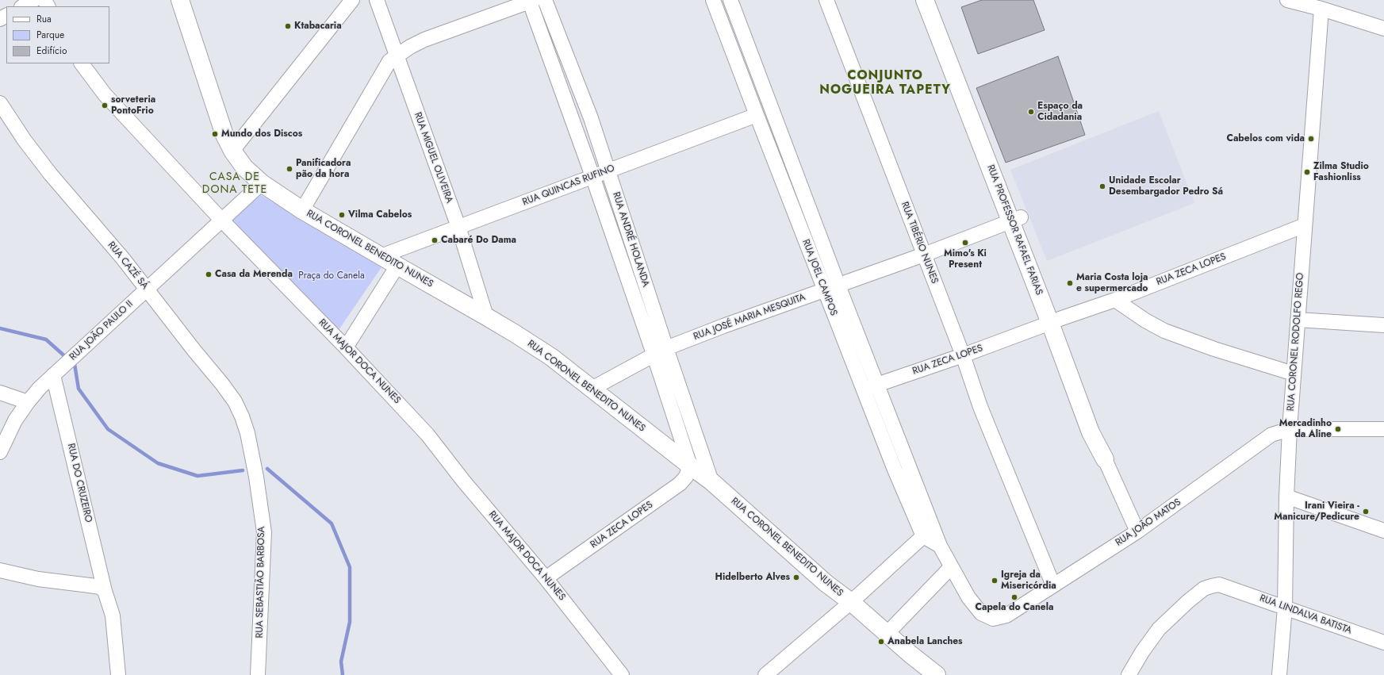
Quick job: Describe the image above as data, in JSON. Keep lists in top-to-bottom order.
{
  "streets": {
    "street": [
      "RUA MIGUEL OLIVEIRA",
      "RUA QUINCAS RUFINO",
      "RUA PROFESSOR RAFAEL FARIAS",
      "RUA ANDRÉ HOLANDA",
      "RUA TIBÉRIO NUNES",
      "RUA CORONEL BENEDITO NUNES",
      "RUA CAZÉ SÁ",
      "RUA ZECA LOPES",
      "RUA JOEL CAMPOS",
      "RUA JOSÉ MARIA MESQUITA",
      "RUA JOÃO PAULO II",
      "RUA CORONEL RODOLFO REGO",
      "RUA MAJOR DOCA NUNES",
      "RUA DO CRUZEIRO",
      "RUA JOÃO MATOS",
      "RUA SEBASTIÃO BARBOSA",
      "RUA LINDALVA BATISTA"
    ]
  },
  "crossings": [
    ["RUA MIGUEL OLIVEIRA", "RUA QUINCAS RUFINO"],
    ["RUA MIGUEL OLIVEIRA", "RUA CORONEL BENEDITO NUNES"],
    ["RUA QUINCAS RUFINO", "RUA ANDRÉ HOLANDA"],
    ["RUA QUINCAS RUFINO", "RUA CORONEL BENEDITO NUNES"],
    ["RUA QUINCAS RUFINO", "RUA JOEL CAMPOS"],
    ["RUA PROFESSOR RAFAEL FARIAS", "RUA ZECA LOPES"],
    ["RUA PROFESSOR RAFAEL FARIAS", "RUA JOSÉ MARIA MESQUITA"],
    ["RUA PROFESSOR RAFAEL FARIAS", "RUA JOÃO MATOS"],
    ["RUA ANDRÉ HOLANDA", "RUA CORONEL BENEDITO NUNES"],
    ["RUA ANDRÉ HOLANDA", "RUA ZECA LOPES"],
    ["RUA ANDRÉ HOLANDA", "RUA JOSÉ MARIA MESQUITA"],
    ["RUA TIBÉRIO NUNES", "RUA ZECA LOPES"],
    ["RUA TIBÉRIO NUNES", "RUA JOSÉ MARIA MESQUITA"],
    ["RUA TIBÉRIO NUNES", "RUA JOÃO MATOS"],
    ["RUA CORONEL BENEDITO NUNES", "RUA ZECA LOPES"],
    ["RUA CORONEL BENEDITO NUNES", "RUA JOSÉ MARIA MESQUITA"],
    ["RUA CORONEL BENEDITO NUNES", "RUA JOÃO PAULO II"],
    ["RUA CAZÉ SÁ", "RUA JOÃO PAULO II"],
    ["RUA CAZÉ SÁ", "RUA SEBASTIÃO BARBOSA"],
    ["RUA ZECA LOPES", "RUA JOEL CAMPOS"],
    ["RUA ZECA LOPES", "RUA CORONEL RODOLFO REGO"],
    ["RUA ZECA LOPES", "RUA MAJOR DOCA NUNES"],
    ["RUA JOEL CAMPOS", "RUA JOSÉ MARIA MESQUITA"],
    ["RUA JOÃO PAULO II", "RUA MAJOR DOCA NUNES"],
    ["RUA JOÃO PAULO II", "RUA DO CRUZEIRO"],
    ["RUA CORONEL RODOLFO REGO", "RUA JOÃO MATOS"],
    ["RUA CORONEL RODOLFO REGO", "RUA LINDALVA BATISTA"]
  ],
  "districts": ["CONJUNTO NOGUEIRA TAPETY", "CASA DE DONA TETE"],
  "parks": ["Praça do Canela"],
  "places": [
    "Ktabacaria",
    "sorveteria PontoFrio",
    "Espaço da Cidadania",
    "Mundo dos Discos",
    "Cabelos com vida",
    "Panificadora pão da hora",
    "Zilma Studio Fashionliss",
    "Unidade Escolar Desembargador Pedro Sá",
    "Vilma Cabelos",
    "Cabaré Do Dama",
    "Mimo's Ki Present",
    "Casa da Merenda",
    "Maria Costa loja e supermercado",
    "Mercadinho da Aline",
    "Irani Vieira - Manicure/Pedicure",
    "Hidelberto Alves",
    "Igreja da Misericórdia",
    "Capela do Canela",
    "Anabela Lanches"
  ],
  "legend": ["Rua", "Parque", "Edifício"]
}
